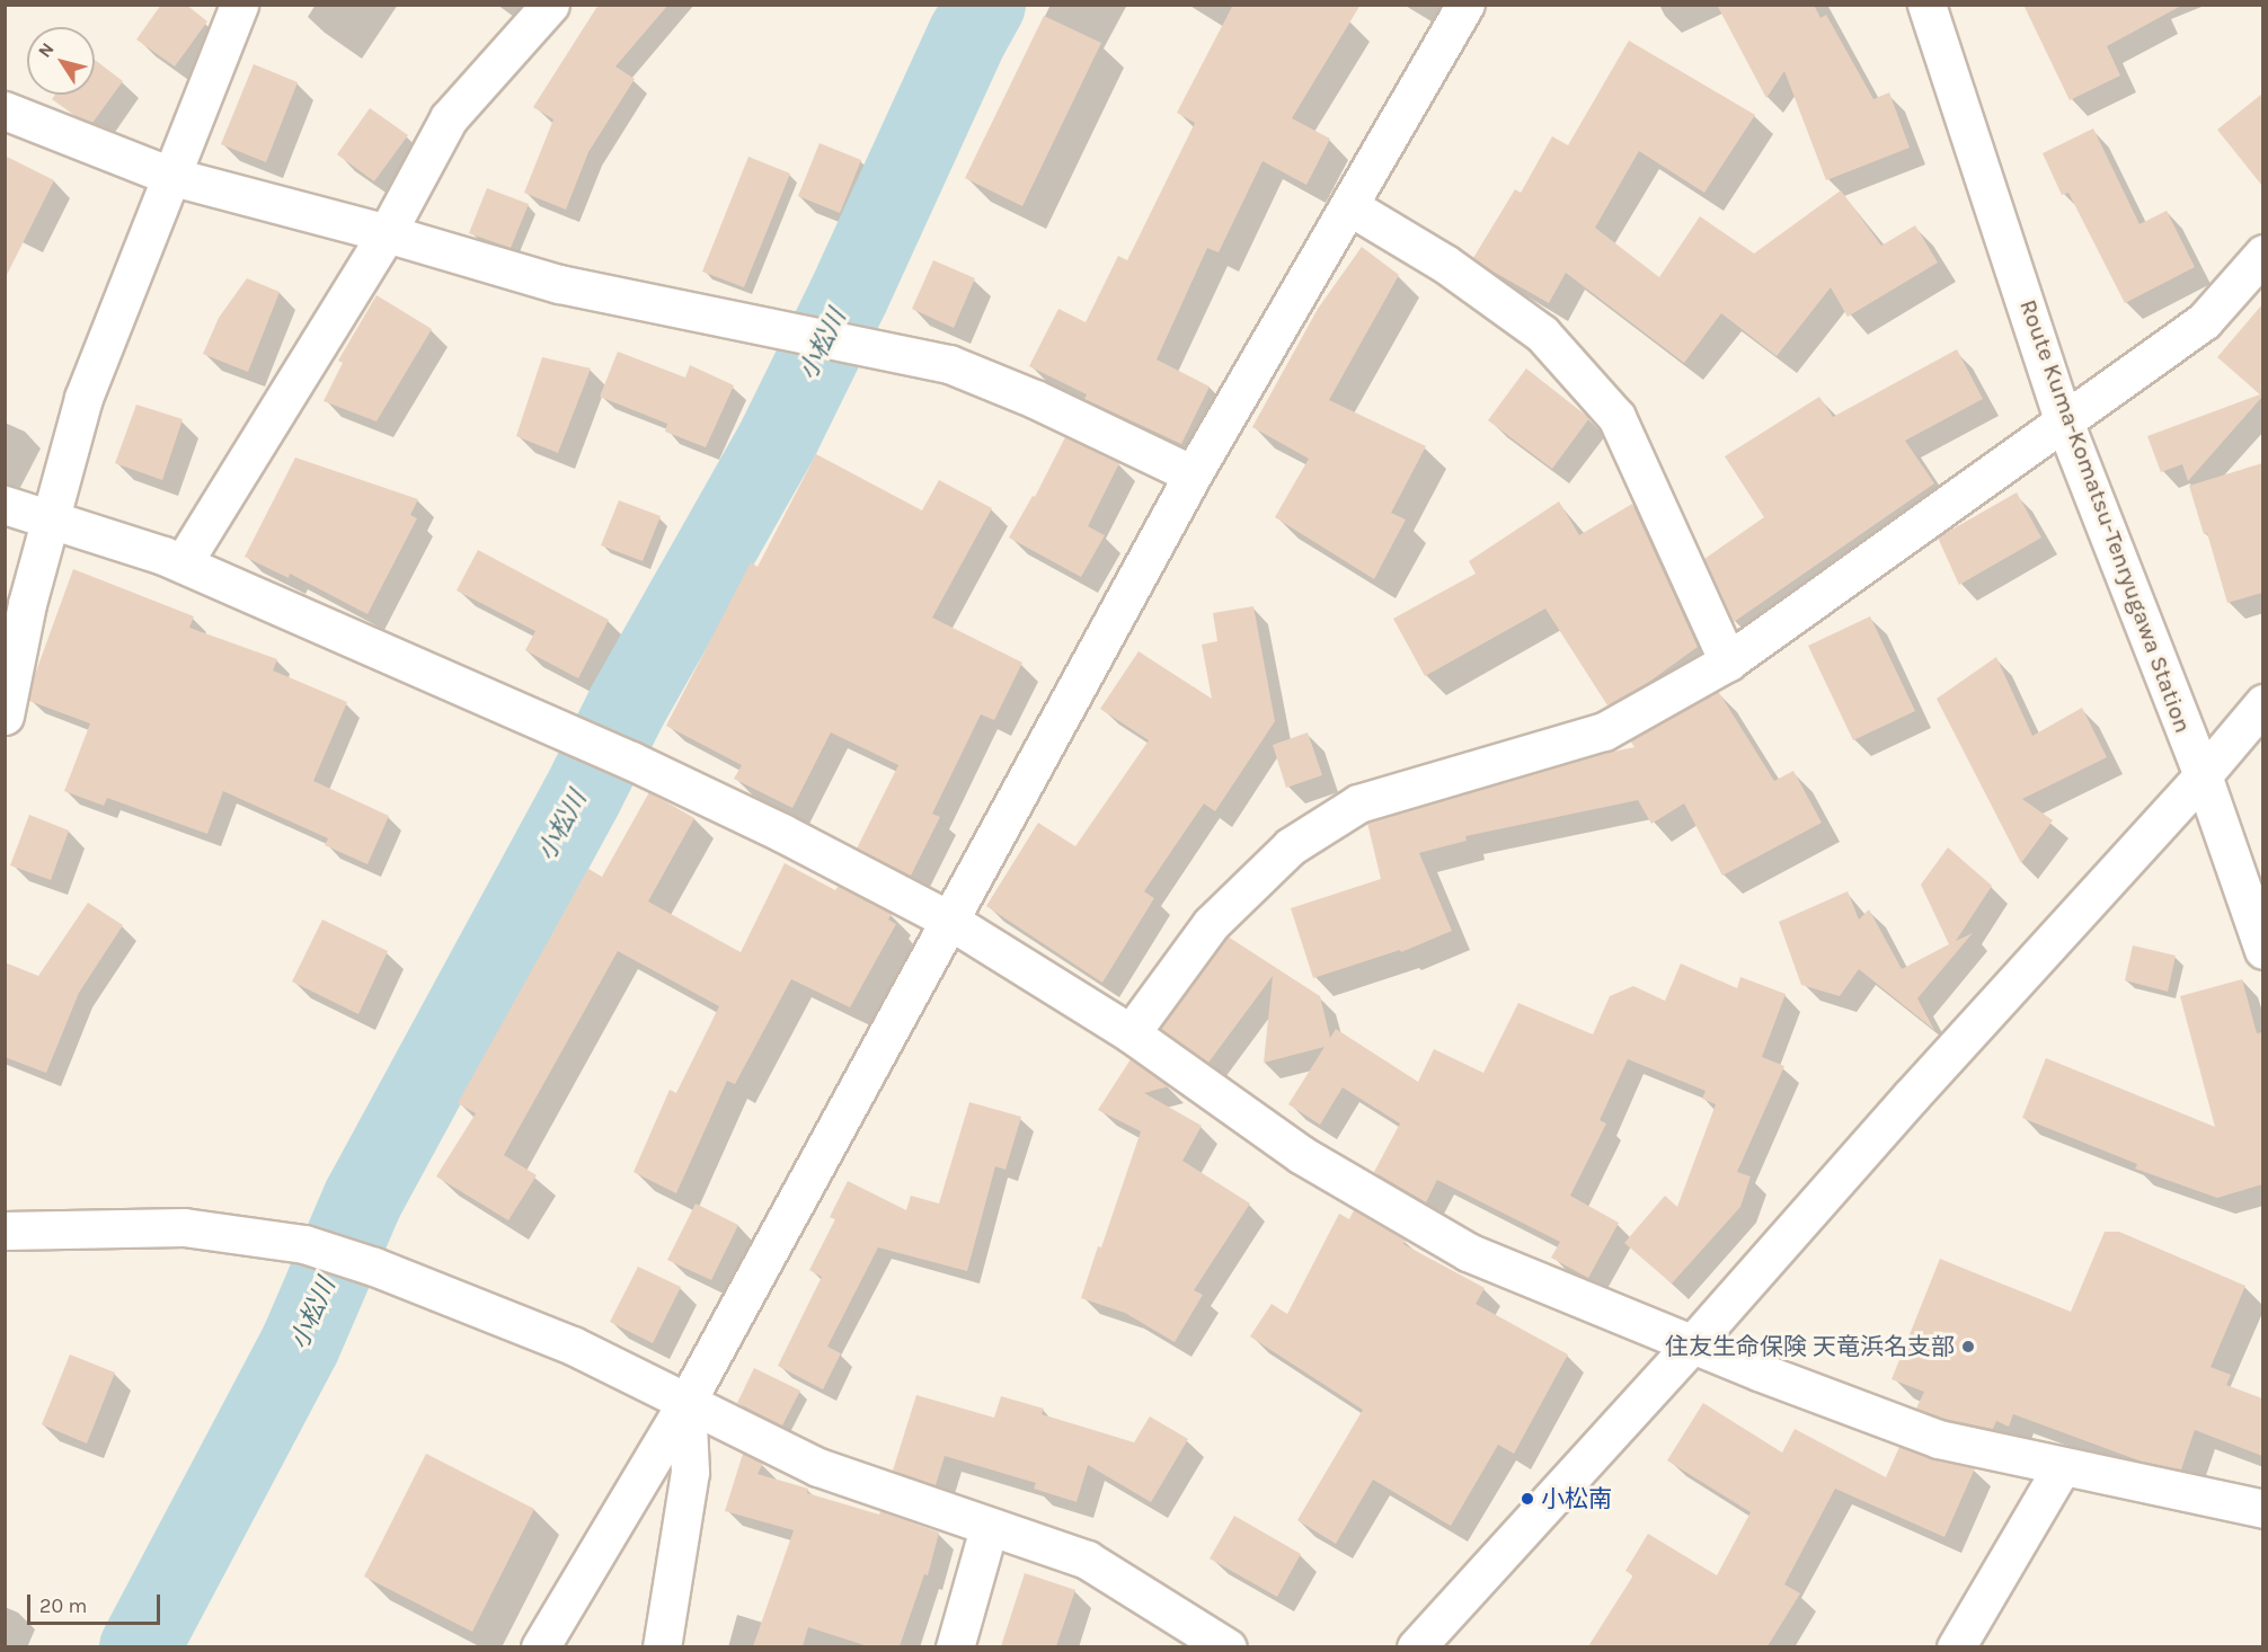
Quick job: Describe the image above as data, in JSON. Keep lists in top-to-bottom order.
{
  "streets": {
    "street": ["Route Kuma-Komatsu-Tenryugawa Station"]
  },
  "water": ["小松川"],
  "places": ["住友生命保険 天竜浜名支部", "小松南"],
  "scale_bar": "20 m",
  "north": "top left"
}
